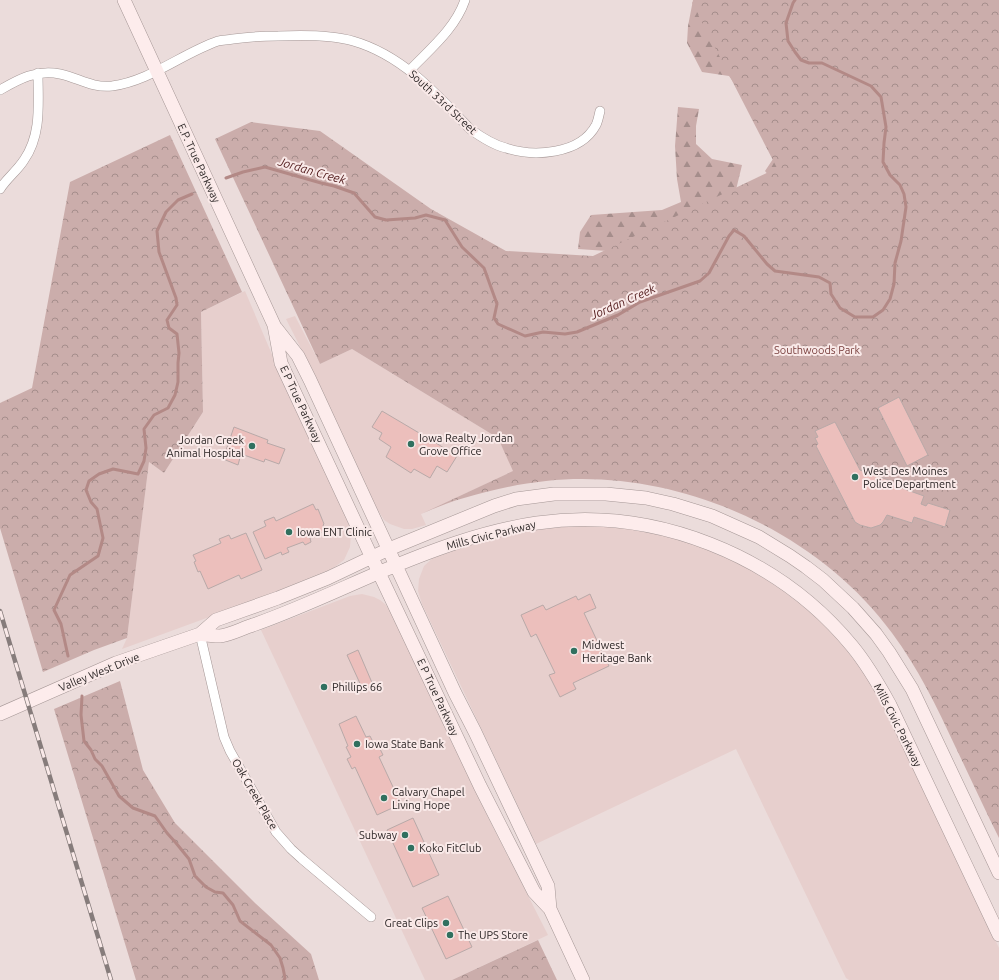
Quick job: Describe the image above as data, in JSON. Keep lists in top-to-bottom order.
{
  "streets": {
    "main road": [
      "E.P. True Parkway",
      "E P True Parkway",
      "Mills Civic Parkway",
      "Valley West Drive"
    ],
    "street": ["South 33rd Street", "Oak Creek Place"]
  },
  "crossings": [
    ["South 33rd Street", "E.P. True Parkway"],
    ["E.P. True Parkway", "E P True Parkway"],
    ["E P True Parkway", "Mills Civic Parkway"],
    ["E P True Parkway", "Valley West Drive"],
    ["Mills Civic Parkway", "Valley West Drive"],
    ["Valley West Drive", "Oak Creek Place"]
  ],
  "water": ["Jordan Creek"],
  "parks": ["Southwoods Park"],
  "places": [
    "Iowa Realty Jordan Grove Office",
    "Jordan Creek Animal Hospital",
    "West Des Moines Police Department",
    "Iowa ENT Clinic",
    "Midwest Heritage Bank",
    "Phillips 66",
    "Iowa State Bank",
    "Calvary Chapel Living Hope",
    "Subway",
    "Koko FitClub",
    "Great Clips",
    "The UPS Store"
  ]
}
